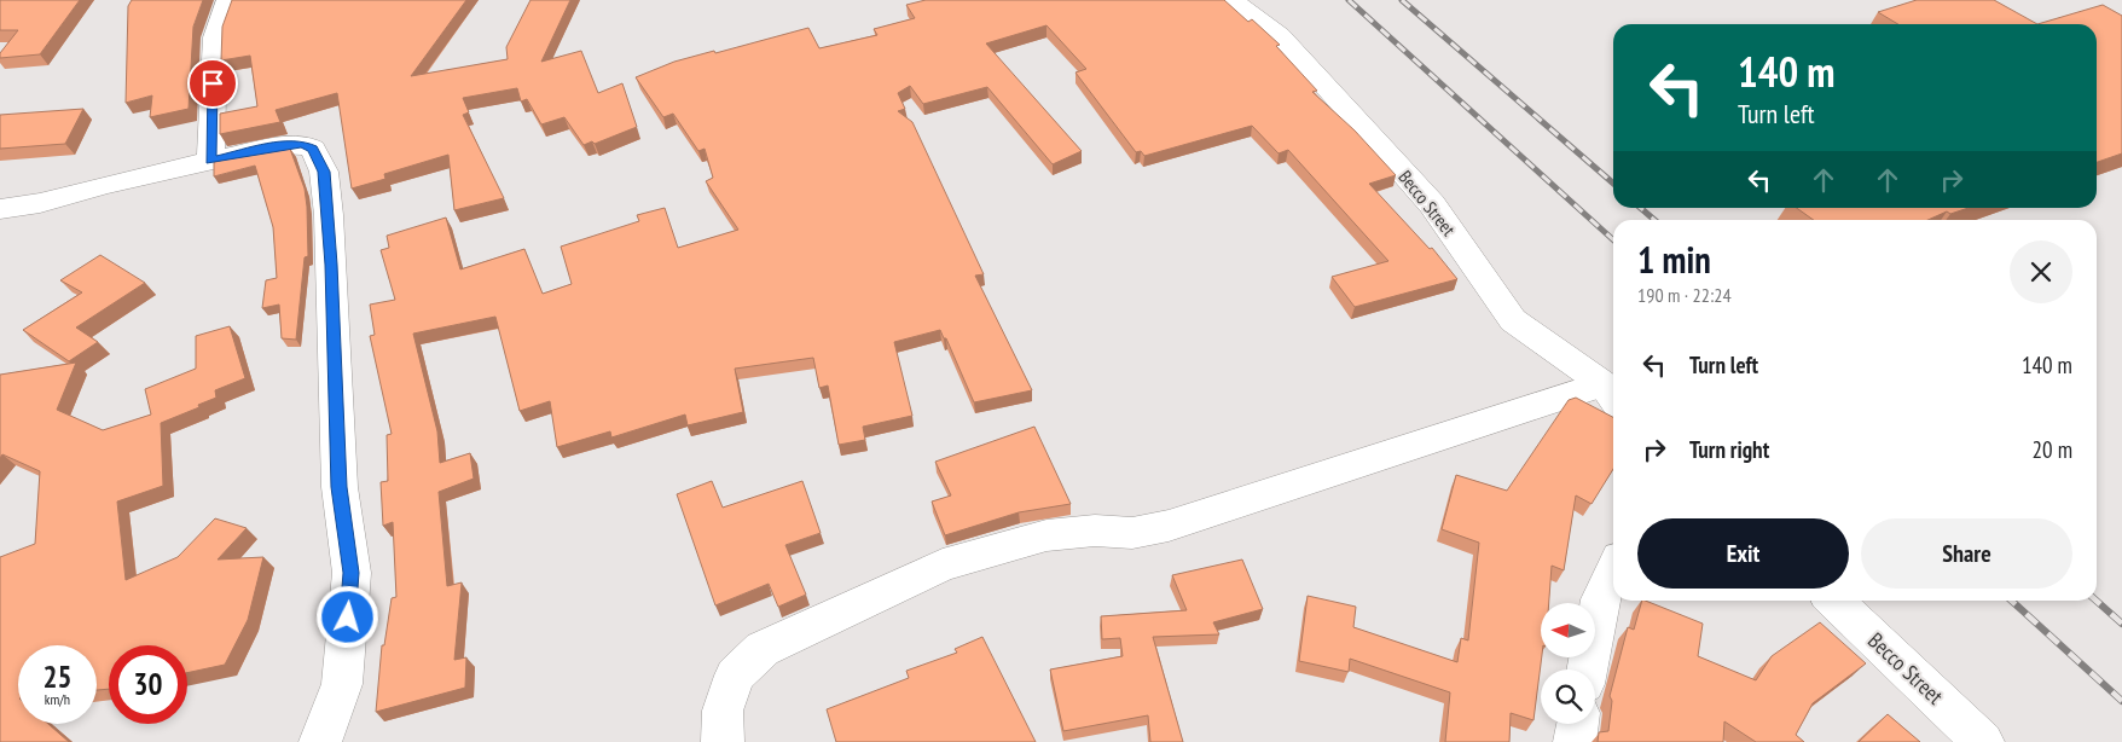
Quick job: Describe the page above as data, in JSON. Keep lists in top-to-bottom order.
{
  "streets": {
    "street": ["Becco Street"]
  },
  "north": "left",
  "page": {
    "turn": ["140 m", "Turn left"],
    "heading": ["1 min", "190 m · 22:24"],
    "list": [
      {
        "name": "Turn left",
        "value": "140 m"
      },
      {
        "name": "Turn right",
        "value": "20 m"
      }
    ],
    "buttons": ["Exit", "Share"],
    "speed": "25 km/h",
    "limit": "30"
  }
}
